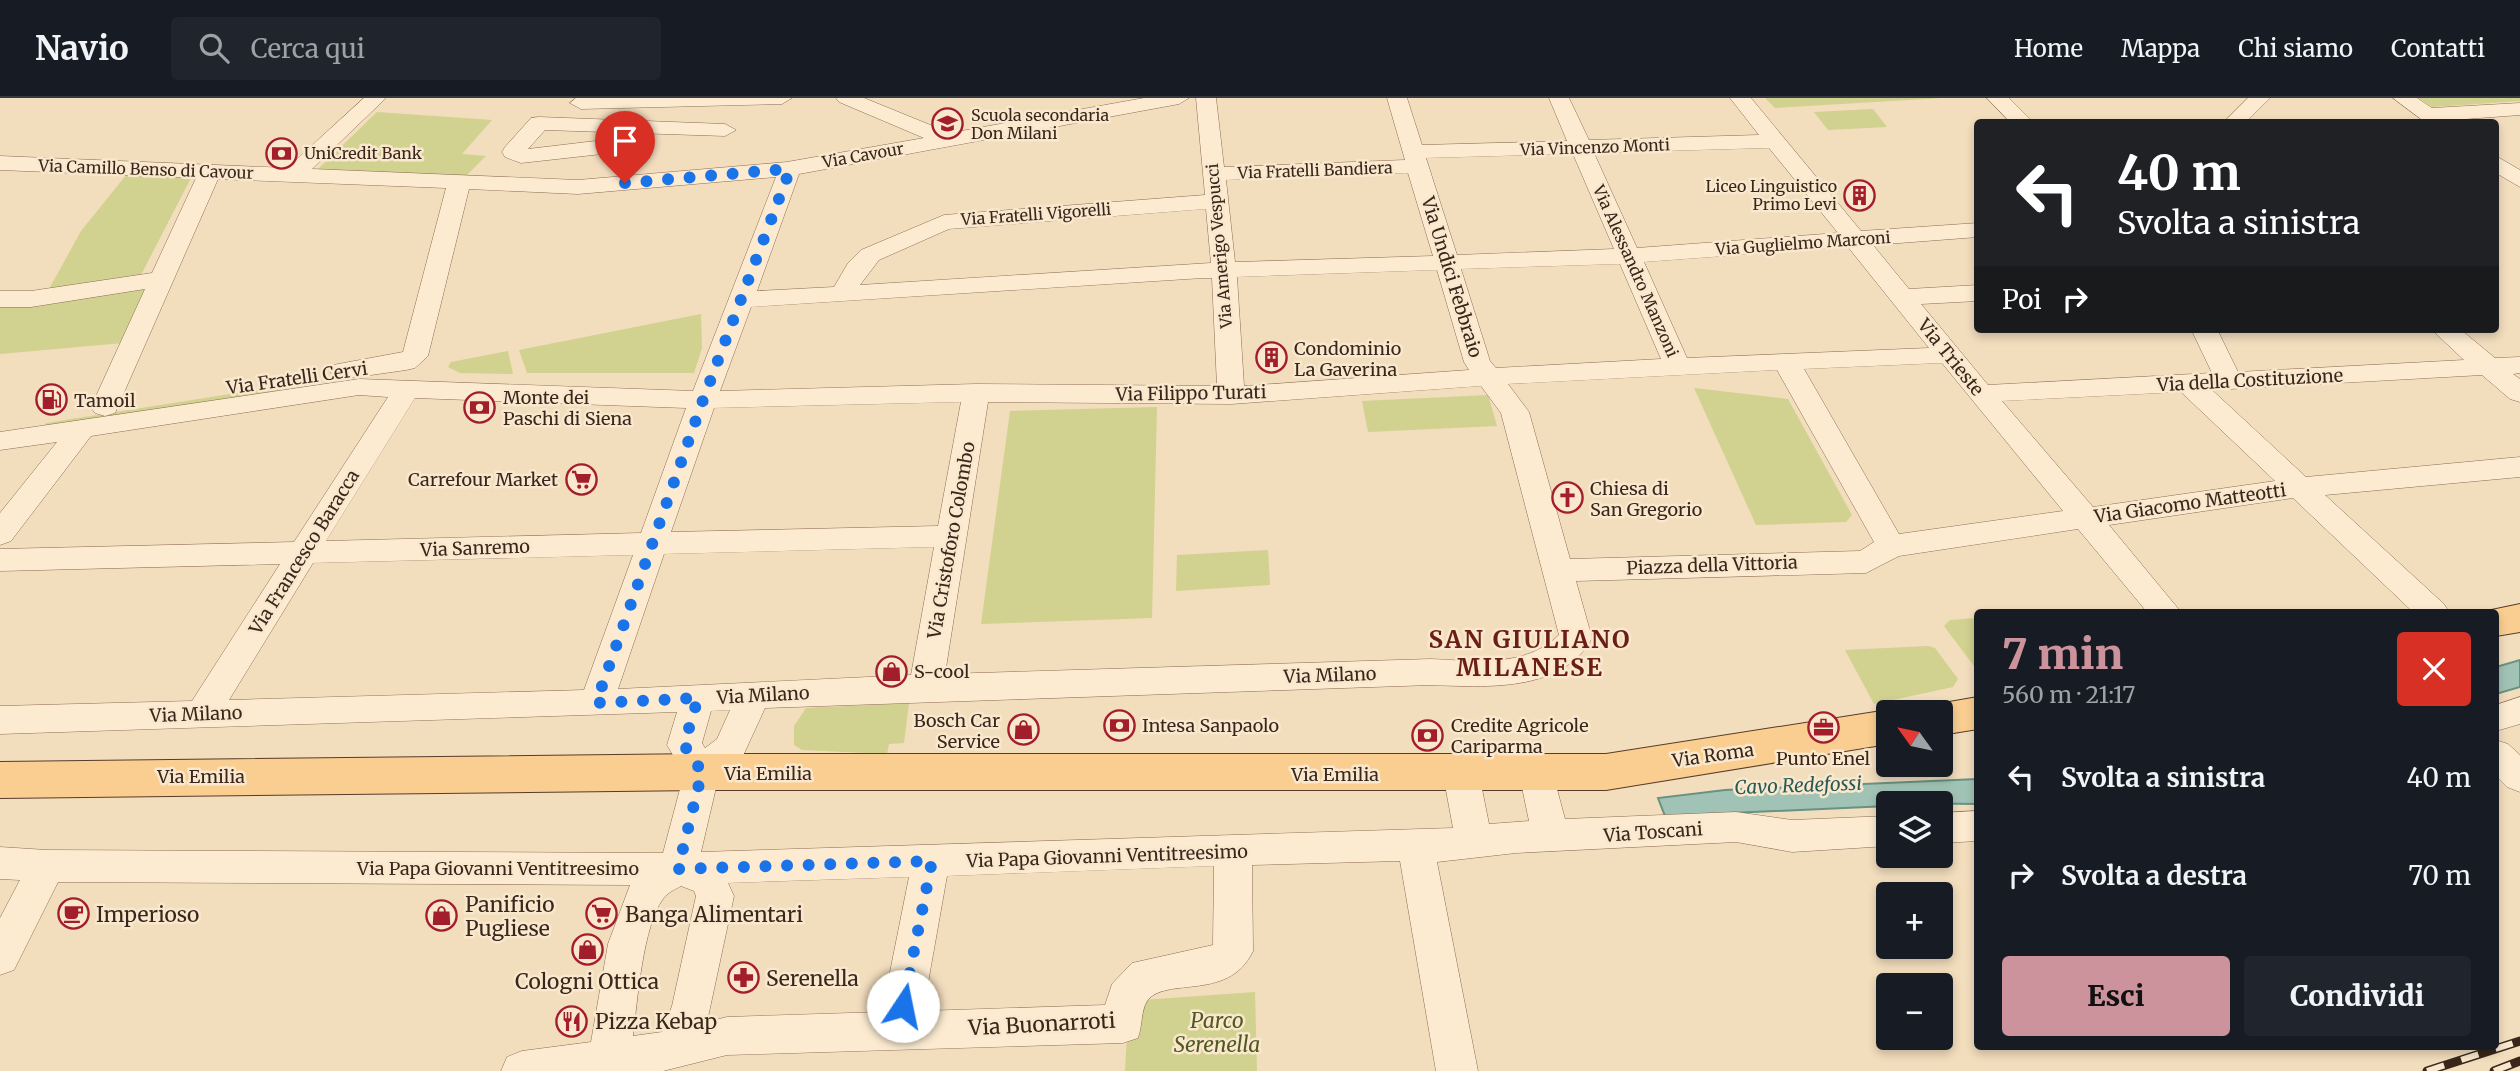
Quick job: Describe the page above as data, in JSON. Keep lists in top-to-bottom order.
{
  "streets": {
    "main road": ["Via Roma", "Via Emilia"],
    "street": [
      "Via Vincenzo Monti",
      "Via Cavour",
      "Via Camillo Benso di Cavour",
      "Via Fratelli Bandiera",
      "Via Fratelli Vigorelli",
      "Via Guglielmo Marconi",
      "Via Amerigo Vespucci",
      "Via Alessandro Manzoni",
      "Via Undici Febbraio",
      "Via Trieste",
      "Via Fratelli Cervi",
      "Via della Costituzione",
      "Via Filippo Turati",
      "Via Giacomo Matteotti",
      "Via Cristoforo Colombo",
      "Via Sanremo",
      "Via Francesco Baracca",
      "Piazza della Vittoria",
      "Via Milano",
      "Via Toscani",
      "Via Papa Giovanni Ventitreesimo",
      "Via Buonarroti"
    ]
  },
  "crossings": [
    ["Via Vincenzo Monti", "Via Fratelli Bandiera"],
    ["Via Vincenzo Monti", "Via Alessandro Manzoni"],
    ["Via Vincenzo Monti", "Via Undici Febbraio"],
    ["Via Vincenzo Monti", "Via Trieste"],
    ["Via Cavour", "Via Camillo Benso di Cavour"],
    ["Via Fratelli Bandiera", "Via Amerigo Vespucci"],
    ["Via Fratelli Bandiera", "Via Undici Febbraio"],
    ["Via Fratelli Vigorelli", "Via Amerigo Vespucci"],
    ["Via Guglielmo Marconi", "Via Alessandro Manzoni"],
    ["Via Guglielmo Marconi", "Via Trieste"],
    ["Via Amerigo Vespucci", "Via Filippo Turati"],
    ["Via Alessandro Manzoni", "Via Filippo Turati"],
    ["Via Undici Febbraio", "Via Filippo Turati"],
    ["Via Undici Febbraio", "Piazza della Vittoria"],
    ["Via Undici Febbraio", "Via Milano"],
    ["Via Trieste", "Via della Costituzione"],
    ["Via Trieste", "Via Filippo Turati"],
    ["Via Trieste", "Via Giacomo Matteotti"],
    ["Via Fratelli Cervi", "Via Filippo Turati"],
    ["Via Fratelli Cervi", "Via Francesco Baracca"],
    ["Via Filippo Turati", "Via Cristoforo Colombo"],
    ["Via Filippo Turati", "Via Francesco Baracca"],
    ["Via Giacomo Matteotti", "Piazza della Vittoria"],
    ["Via Cristoforo Colombo", "Via Sanremo"],
    ["Via Cristoforo Colombo", "Via Milano"],
    ["Via Sanremo", "Via Francesco Baracca"],
    ["Via Francesco Baracca", "Via Milano"],
    ["Via Roma", "Via Emilia"],
    ["Via Toscani", "Via Papa Giovanni Ventitreesimo"],
    ["Via Papa Giovanni Ventitreesimo", "Via Buonarroti"]
  ],
  "districts": ["SAN GIULIANO MILANESE"],
  "water": ["Cavo Redefossi"],
  "parks": ["Parco Serenella"],
  "places": {
    "school or university": ["Scuola secondaria Don Milani"],
    "bank": [
      "UniCredit Bank",
      "Monte dei Paschi di Siena",
      "Intesa Sanpaolo",
      "Credite Agricole Cariparma"
    ],
    "building": ["Liceo Linguistico Primo Levi", "Condominio La Gaverina"],
    "fuel station": ["Tamoil"],
    "supermarket": ["Carrefour Market", "Banga Alimentari"],
    "church": ["Chiesa di San Gregorio"],
    "shop": [
      "S-cool",
      "Bosch Car Service",
      "Panificio Pugliese",
      "Cologni Ottica"
    ],
    "office": ["Punto Enel"],
    "cafe": ["Imperioso"],
    "pharmacy": ["Serenella"],
    "restaurant": ["Pizza Kebap"]
  },
  "north": "top left",
  "page": {
    "header": "Navio",
    "search": "Cerca qui",
    "nav": [
      "Home",
      "Mappa",
      "Chi siamo",
      "Contatti"
    ],
    "turn": ["40 m", "Svolta a sinistra"],
    "then": "Poi",
    "heading": ["7 min", "560 m · 21:17"],
    "map_buttons": ["+", "−"],
    "list": [
      {
        "name": "Svolta a sinistra",
        "value": "40 m"
      },
      {
        "name": "Svolta a destra",
        "value": "70 m"
      }
    ],
    "buttons": ["Esci", "Condividi"]
  }
}
